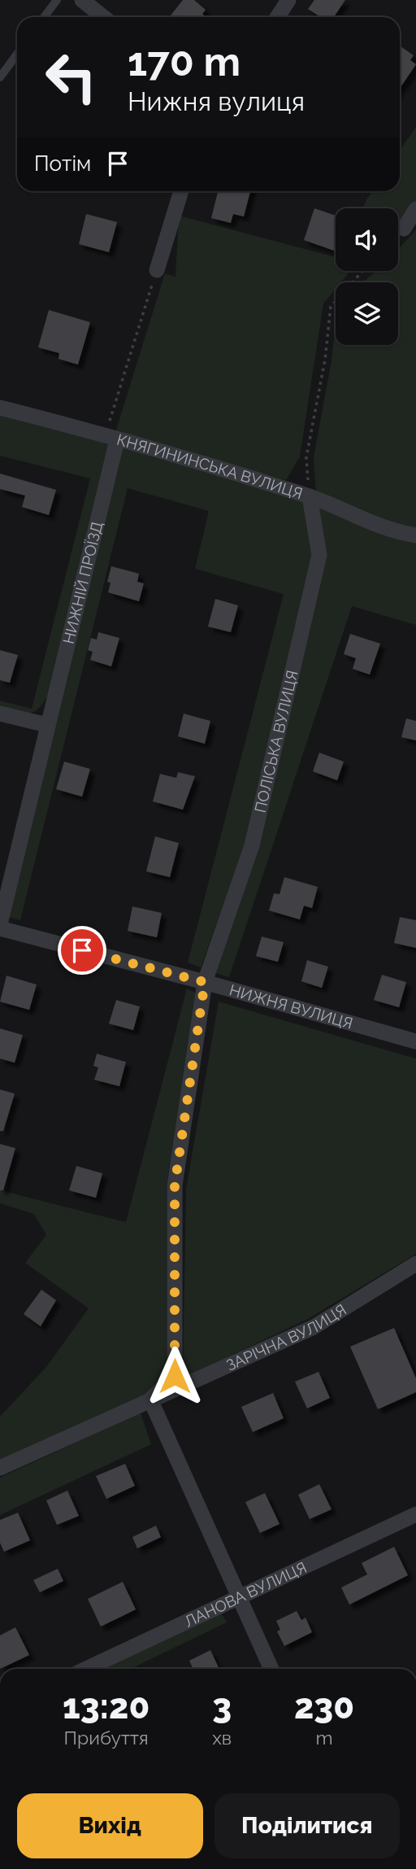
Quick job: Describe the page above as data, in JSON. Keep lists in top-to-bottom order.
{
  "streets": {
    "street": [
      "КНЯГИНИНСЬКА ВУЛИЦЯ",
      "НИЖНІЙ ПРОЇЗД",
      "ПОЛІСЬКА ВУЛИЦЯ",
      "НИЖНЯ ВУЛИЦЯ",
      "ЗАРІЧНА ВУЛИЦЯ",
      "ЛАНОВА ВУЛИЦЯ"
    ]
  },
  "crossings": [
    ["КНЯГИНИНСЬКА ВУЛИЦЯ", "НИЖНІЙ ПРОЇЗД"],
    ["КНЯГИНИНСЬКА ВУЛИЦЯ", "ПОЛІСЬКА ВУЛИЦЯ"],
    ["ПОЛІСЬКА ВУЛИЦЯ", "НИЖНЯ ВУЛИЦЯ"],
    ["ПОЛІСЬКА ВУЛИЦЯ", "ЗАРІЧНА ВУЛИЦЯ"],
    ["НИЖНЯ ВУЛИЦЯ", "ЗАРІЧНА ВУЛИЦЯ"]
  ],
  "page": {
    "turn": ["170 m", "Нижня вулиця"],
    "then": "Потім",
    "eta": [
      "13:20",
      "Прибуття",
      "3",
      "хв",
      "230",
      "m"
    ],
    "buttons": ["Вихід", "Поділитися"]
  }
}
